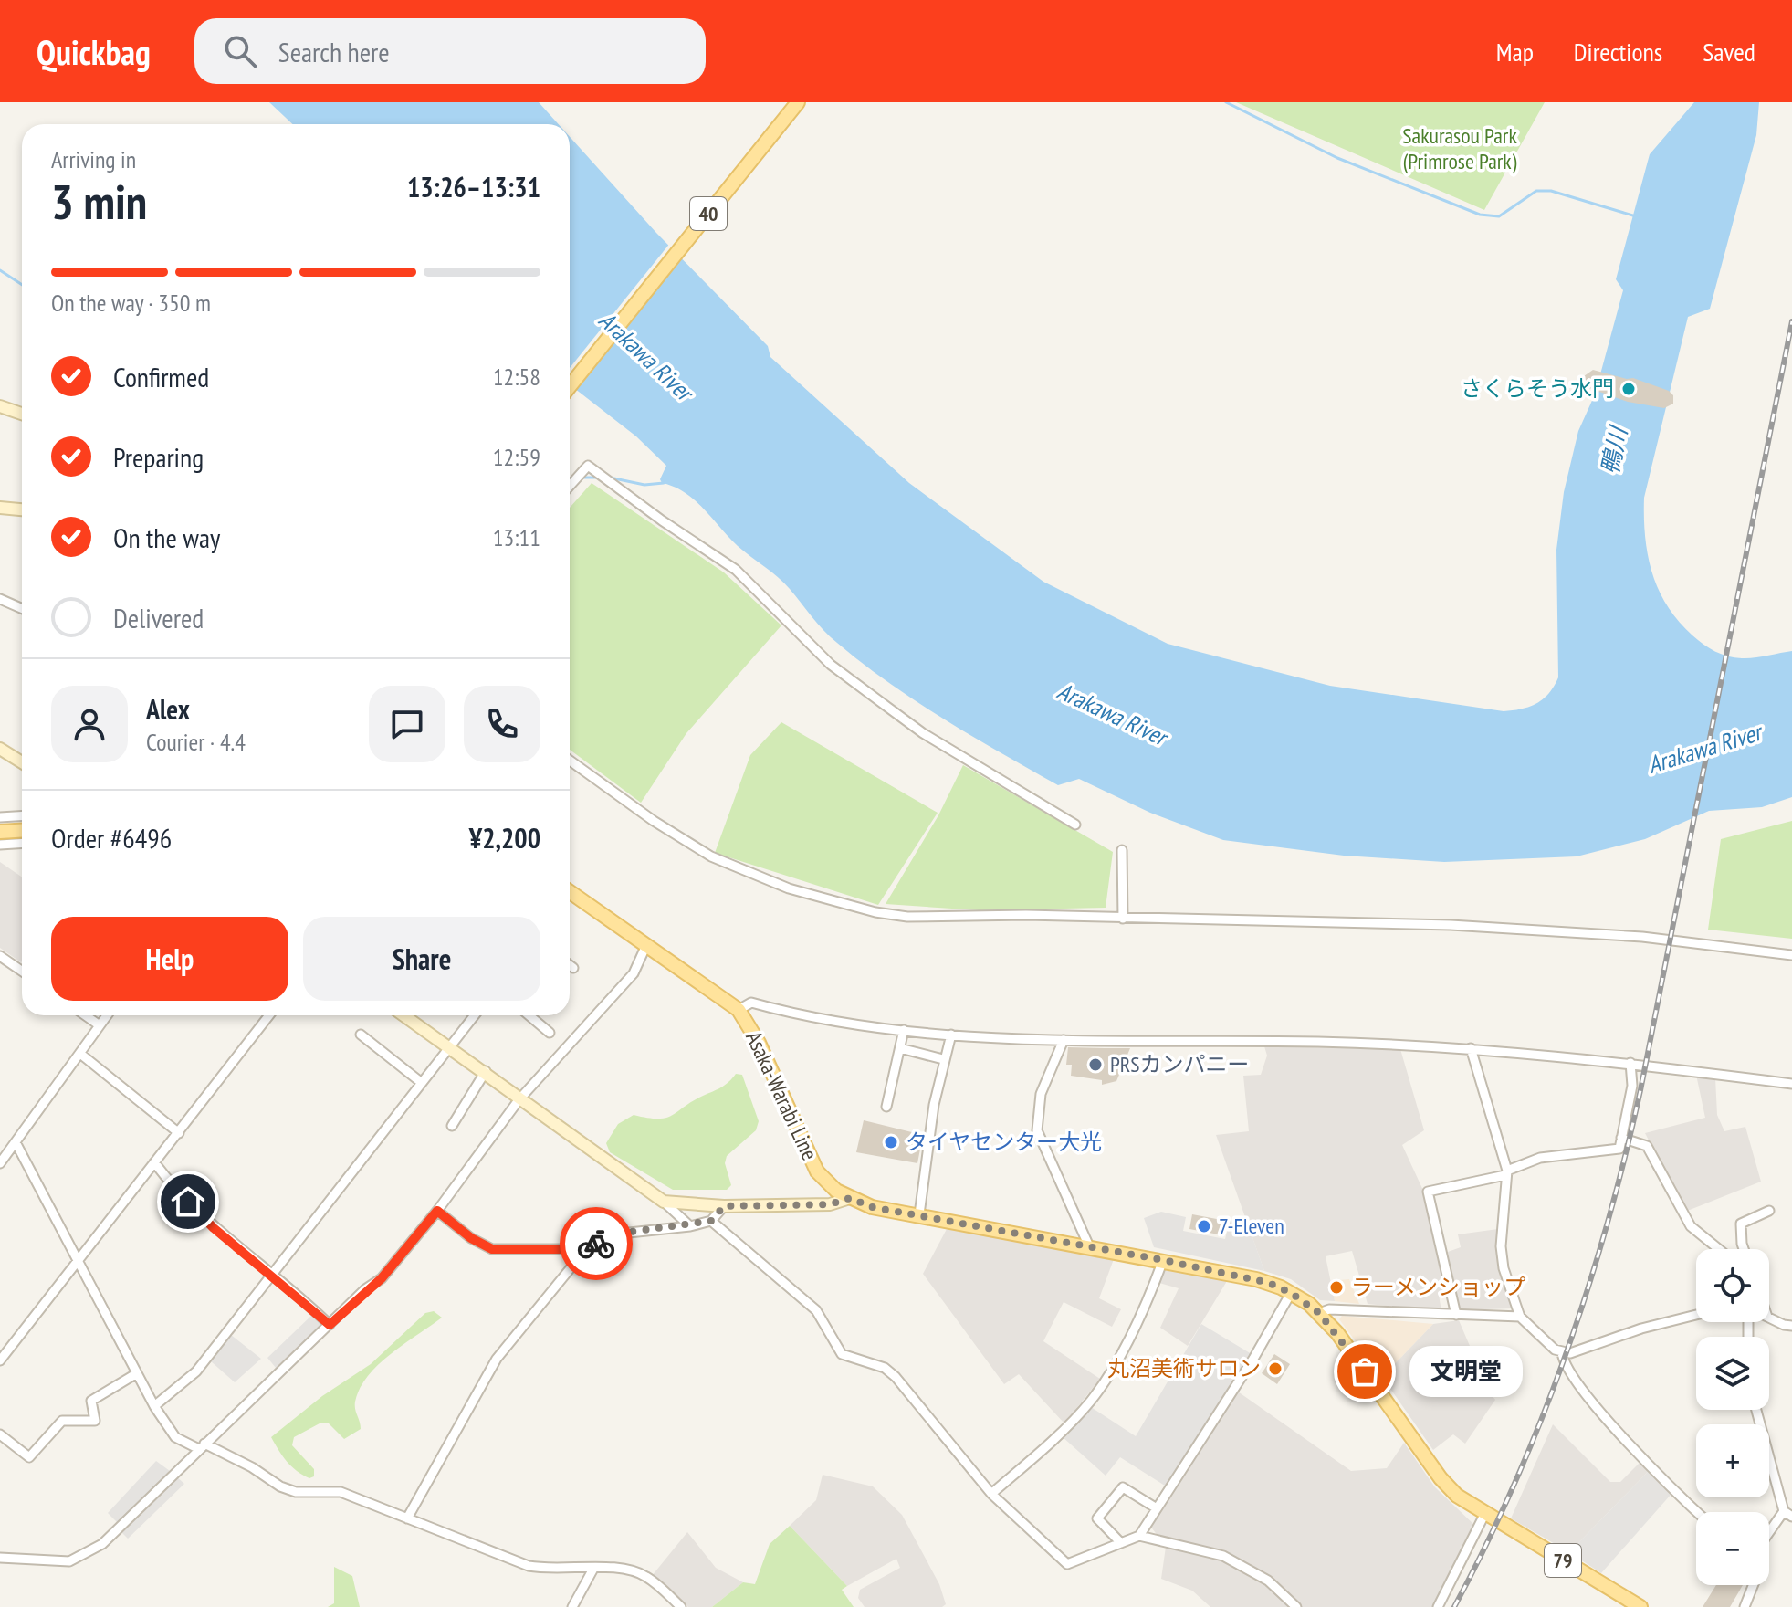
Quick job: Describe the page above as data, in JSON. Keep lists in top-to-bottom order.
{
  "streets": {
    "main road": ["40", "Asaka-Warabi Line", "79"]
  },
  "water": ["Arakawa River", "鴨川"],
  "parks": ["Sakurasou Park (Primrose Park)"],
  "places": [
    "さくらそう水門",
    "PRSカンパニー",
    "タイヤセンター大光",
    "7-Eleven",
    "ラーメンショップ",
    "丸沼美術サロン",
    "文明堂"
  ],
  "page": {
    "header": "Quickbag",
    "search": "Search here",
    "nav": ["Map", "Directions", "Saved"],
    "heading": ["3 min", "Arriving in", "13:26–13:31"],
    "panel": [
      "Alex",
      "Courier · 4.4",
      "Order #6496",
      "¥2,200"
    ],
    "bar": "On the way · 350 m",
    "list": [
      ["Confirmed", "12:58"],
      ["Preparing", "12:59"],
      ["On the way", "13:11"],
      "Delivered"
    ],
    "buttons": ["Help", "Share"],
    "map_buttons": ["+", "−"],
    "bubble": "文明堂"
  }
}
